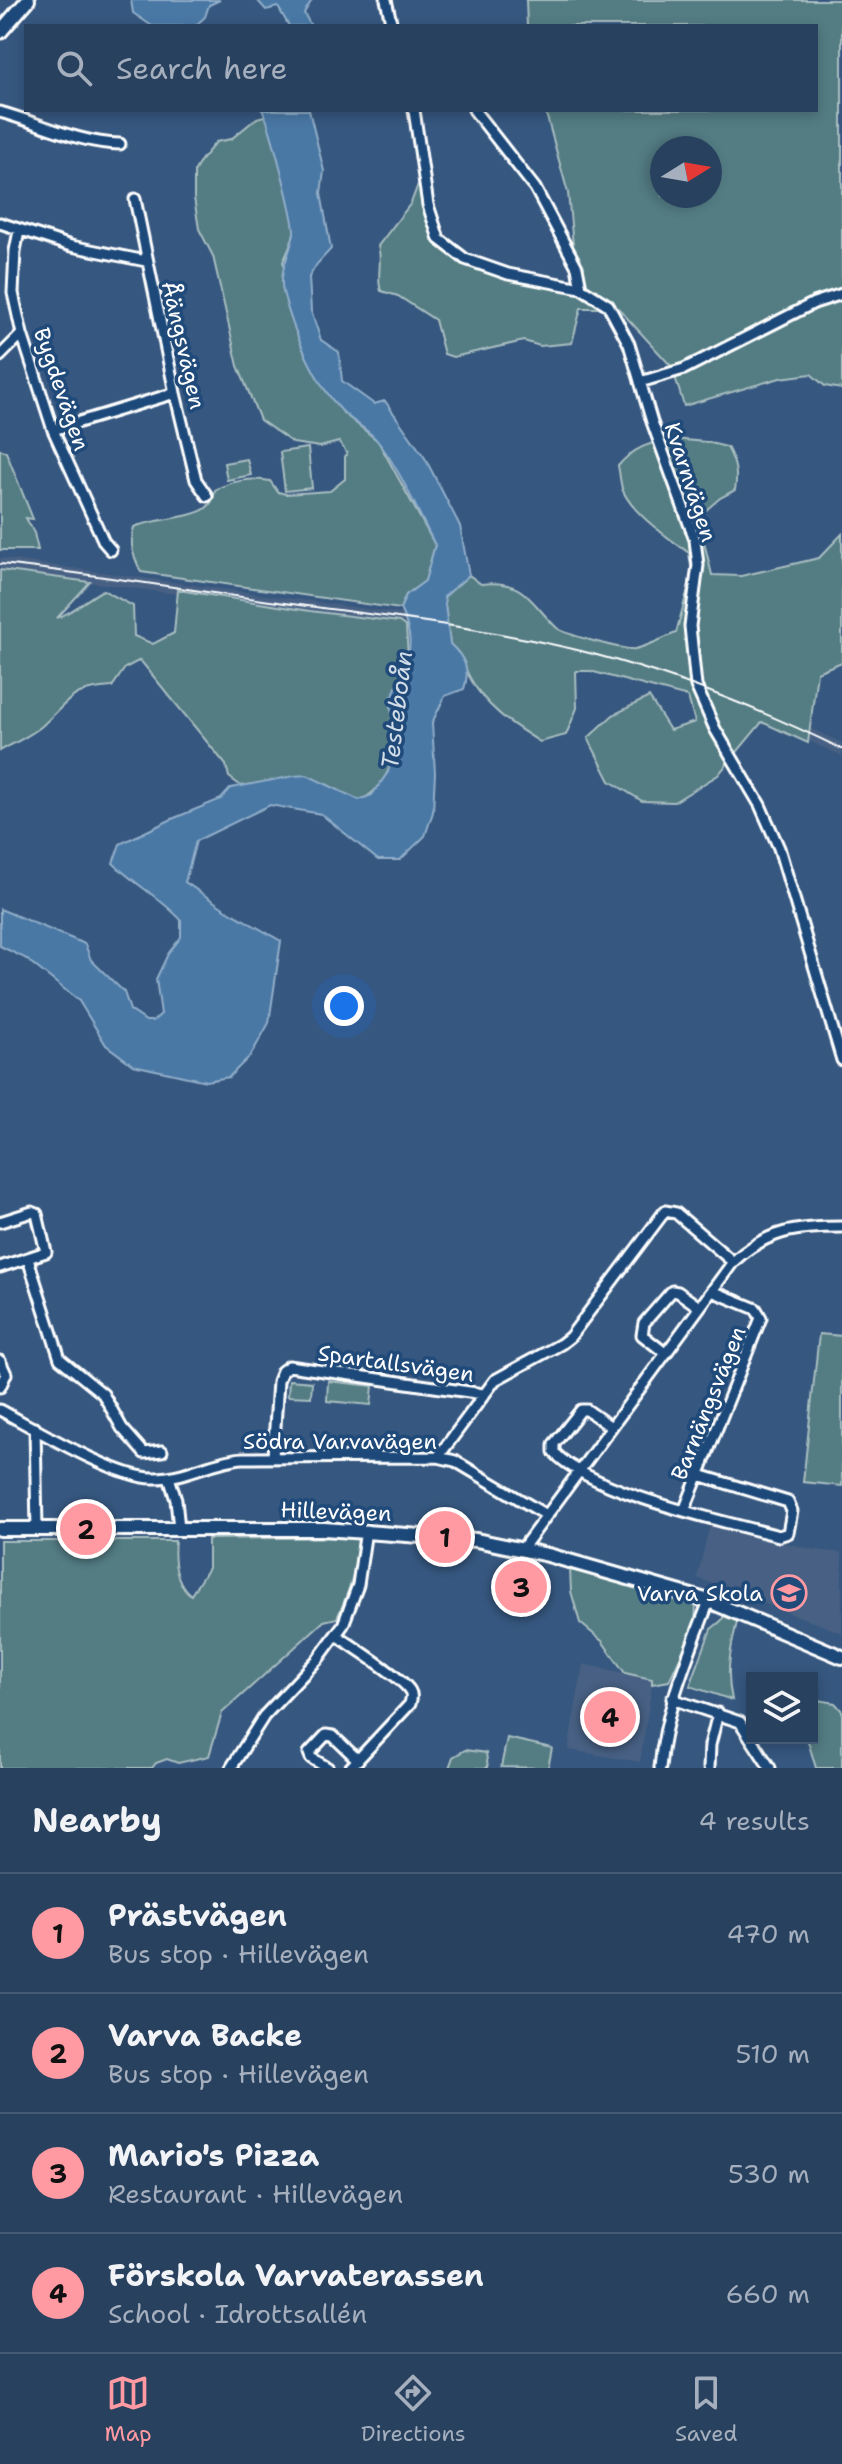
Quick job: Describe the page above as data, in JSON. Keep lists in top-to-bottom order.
{
  "streets": {
    "street": [
      "Åängsvägen",
      "Bygdevägen",
      "Kvarnvägen",
      "Spartallsvägen",
      "Barnängsvägen",
      "Södra Varvavägen",
      "Hillevägen"
    ]
  },
  "crossings": [
    ["Spartallsvägen", "Södra Varvavägen"]
  ],
  "water": ["Testeboån"],
  "places": {
    "school or university": ["Varva Skola"]
  },
  "north": "right",
  "page": {
    "search": "Search here",
    "pins": [
      "2",
      "1",
      "3",
      "4"
    ],
    "heading": ["Nearby", "4 results"],
    "list": [
      {
        "mark": "1",
        "name": "Prästvägen",
        "note": "Bus stop · Hillevägen",
        "value": "470 m"
      },
      {
        "mark": "2",
        "name": "Varva Backe",
        "note": "Bus stop · Hillevägen",
        "value": "510 m"
      },
      {
        "mark": "3",
        "name": "Mario's Pizza",
        "note": "Restaurant · Hillevägen",
        "value": "530 m"
      },
      {
        "mark": "4",
        "name": "Förskola Varvaterassen",
        "note": "School · Idrottsallén",
        "value": "660 m"
      }
    ],
    "nav": ["Map", "Directions", "Saved"]
  }
}
